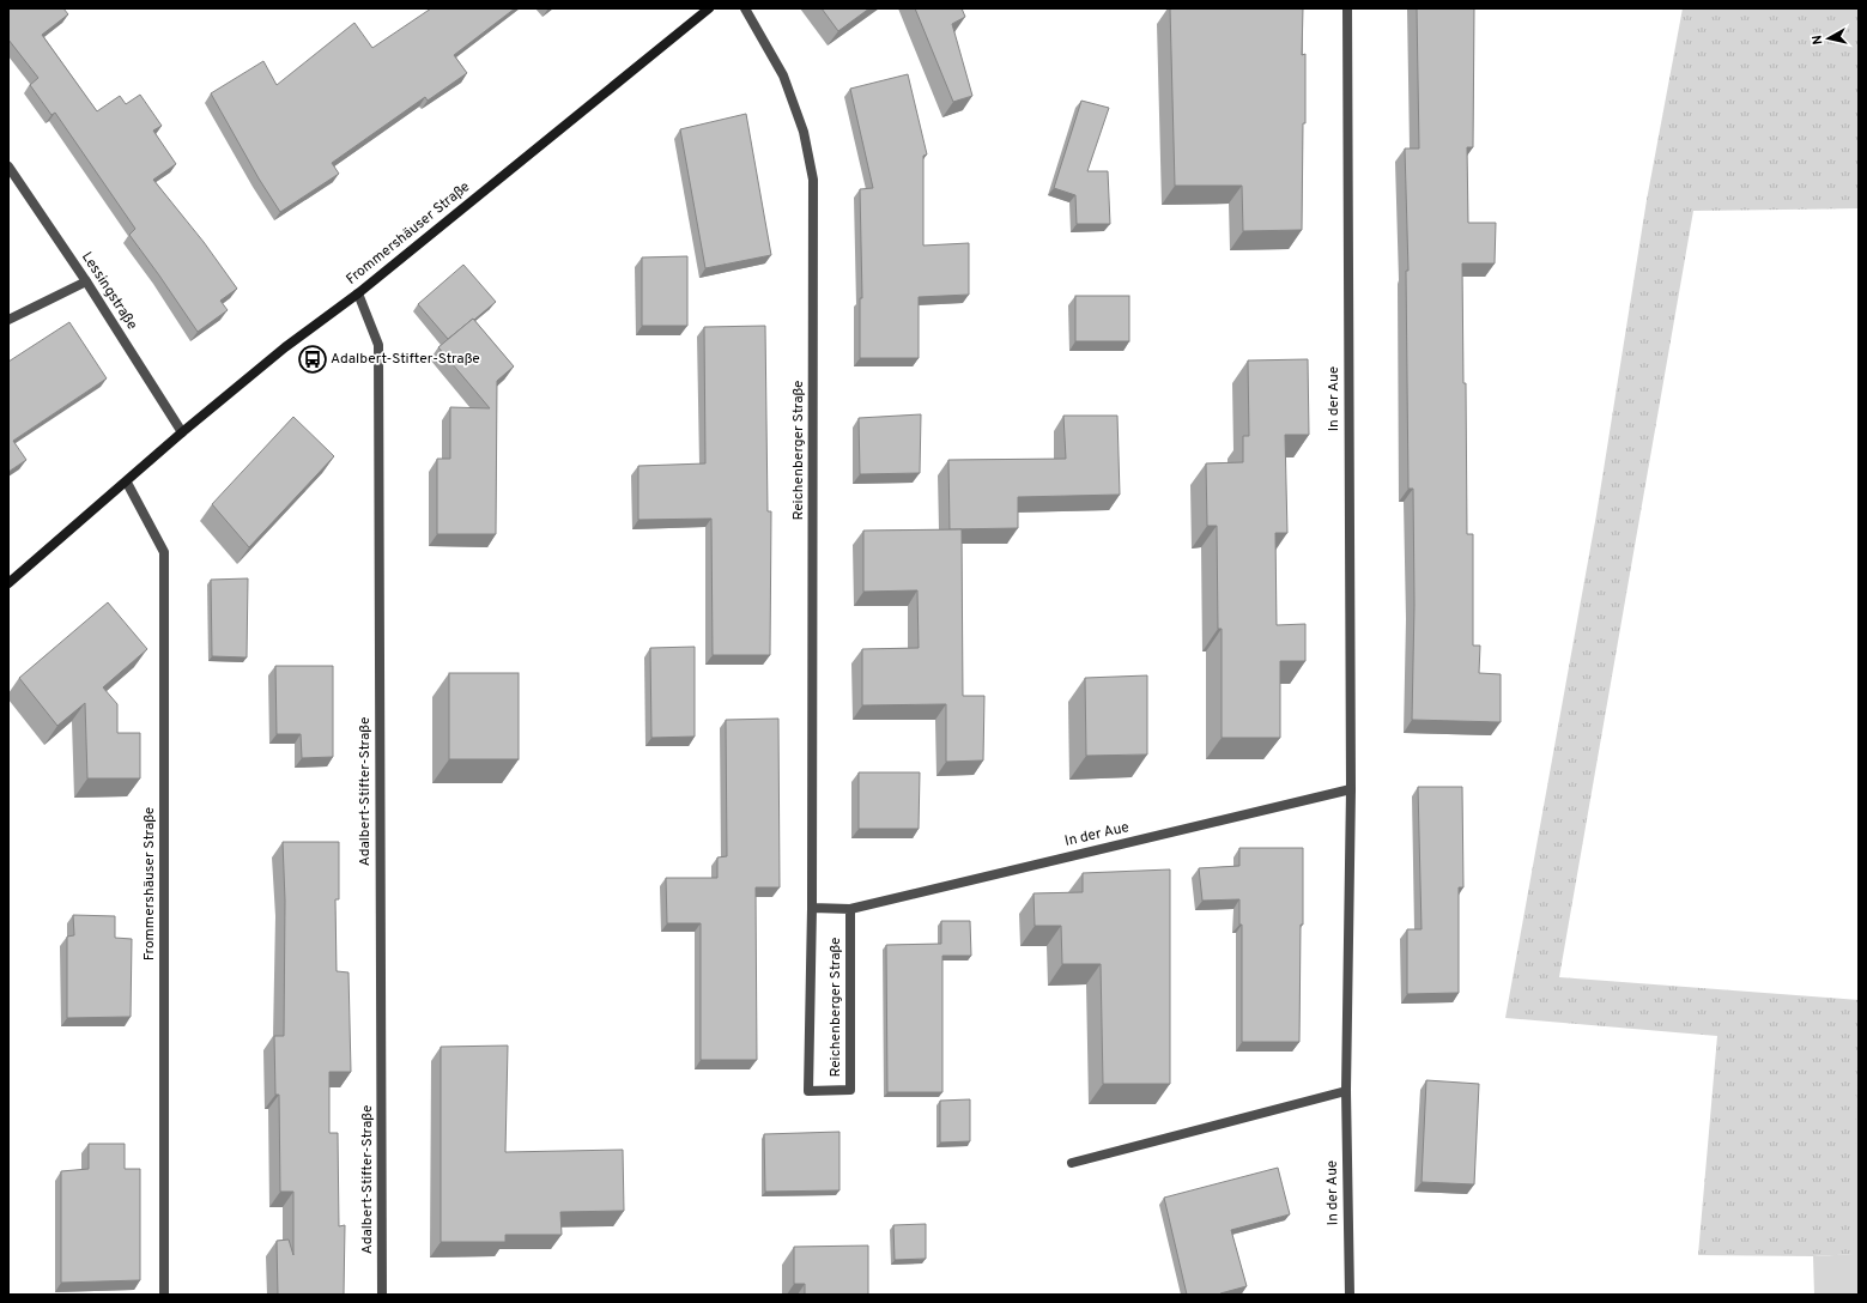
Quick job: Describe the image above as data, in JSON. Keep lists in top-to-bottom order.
{
  "streets": {
    "main road": ["Frommershäuser Straße"],
    "street": [
      "Lessingstraße",
      "In der Aue",
      "Reichenberger Straße",
      "Adalbert-Stifter-Straße"
    ]
  },
  "crossings": [
    ["Frommershäuser Straße", "Lessingstraße"],
    ["Frommershäuser Straße", "Adalbert-Stifter-Straße"],
    ["In der Aue", "Reichenberger Straße"]
  ],
  "places": {
    "bus stop": ["Adalbert-Stifter-Straße"]
  },
  "north": "left"
}
